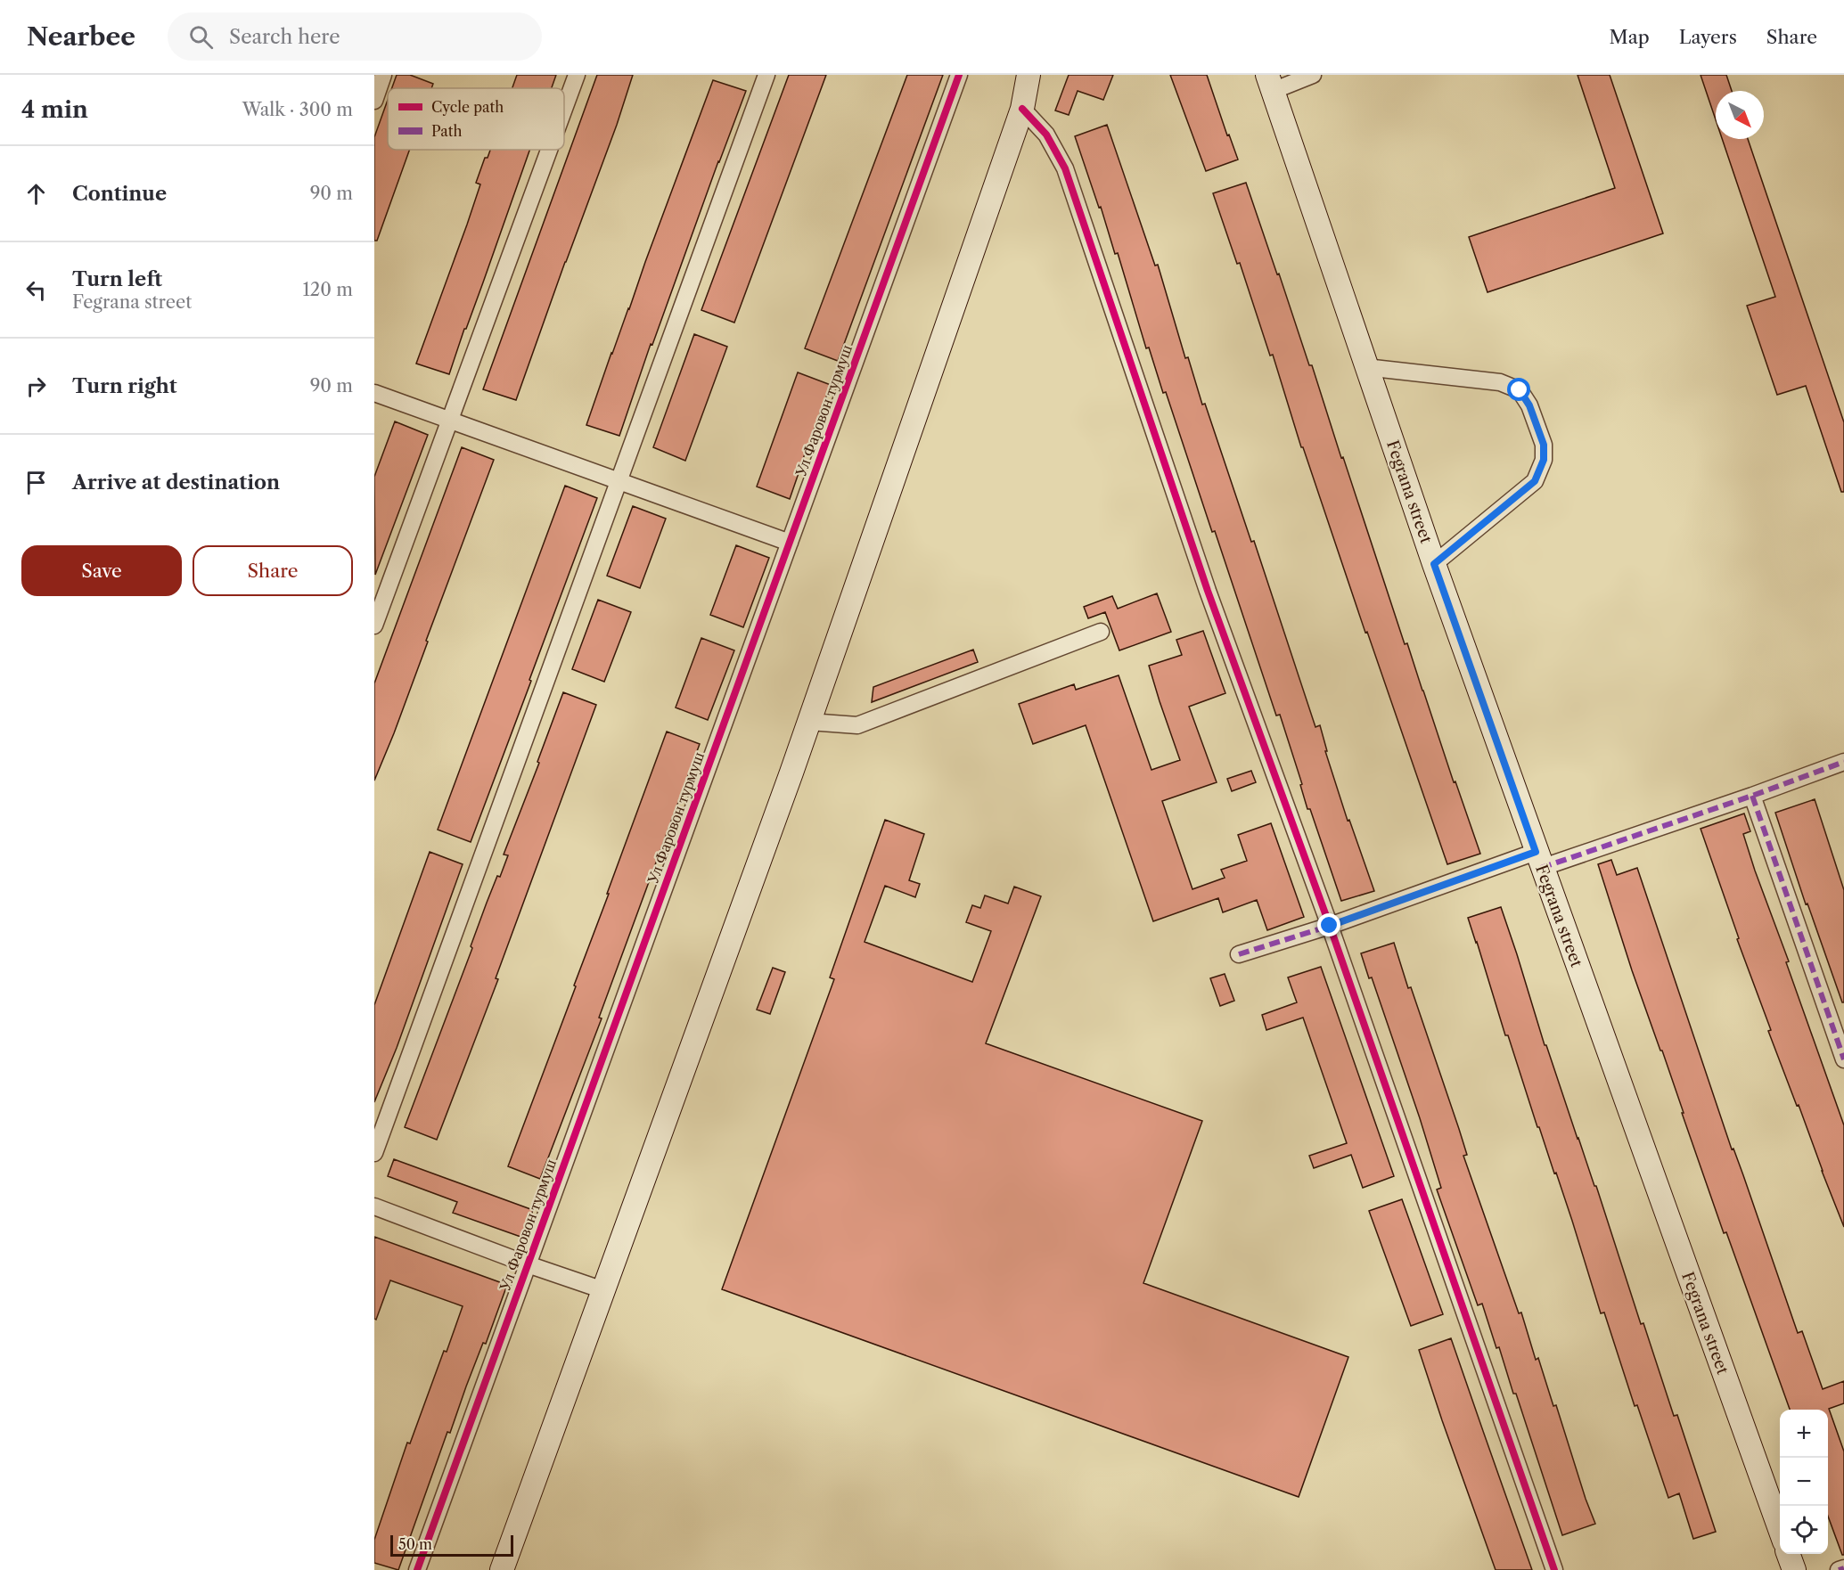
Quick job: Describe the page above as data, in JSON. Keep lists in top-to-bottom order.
{
  "streets": {
    "main road": ["Fegrana street"],
    "street": ["Ул Фаровон турмуш"]
  },
  "legend": ["Cycle path", "Path"],
  "scale_bar": "50 m",
  "north": "bottom right",
  "page": {
    "header": "Nearbee",
    "search": "Search here",
    "nav": ["Map", "Layers", "Share"],
    "heading": ["4 min", "Walk · 300 m"],
    "list": [
      ["Continue", "90 m"],
      ["Turn left", "Fegrana street", "120 m"],
      ["Turn right", "90 m"],
      "Arrive at destination"
    ],
    "buttons": ["Save", "Share"],
    "map_buttons": ["+", "−"],
    "scale": "50 m"
  }
}
